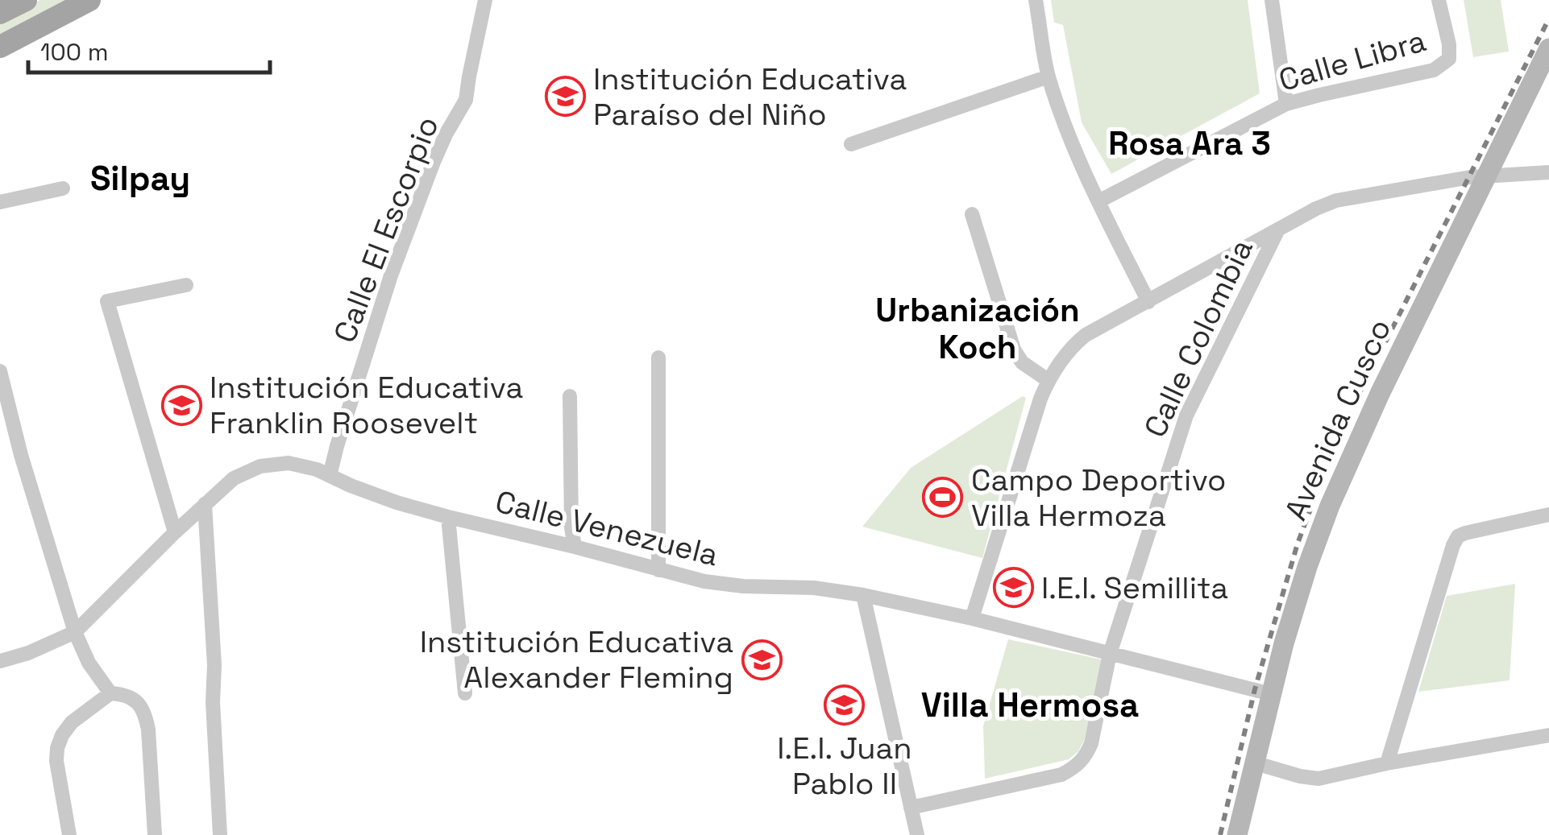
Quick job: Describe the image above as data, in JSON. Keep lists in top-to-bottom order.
{
  "streets": {
    "main road": ["Avenida Cusco"],
    "street": [
      "Calle Libra",
      "Calle El Escorpio",
      "Calle Colombia",
      "Calle Venezuela"
    ]
  },
  "crossings": [
    ["Calle El Escorpio", "Calle Venezuela"],
    ["Calle Colombia", "Calle Venezuela"],
    ["Avenida Cusco", "Calle Venezuela"]
  ],
  "districts": [
    "Rosa Ara 3",
    "Silpay",
    "Urbanización Koch",
    "Villa Hermosa"
  ],
  "places": {
    "school or university": [
      "Institución Educativa Paraíso del Niño",
      "Institución Educativa Franklin Roosevelt",
      "I.E.I. Semillita",
      "Institución Educativa Alexander Fleming",
      "I.E.I. Juan Pablo II"
    ],
    "sports": ["Campo Deportivo Villa Hermoza"]
  },
  "scale_bar": "100 m"
}
